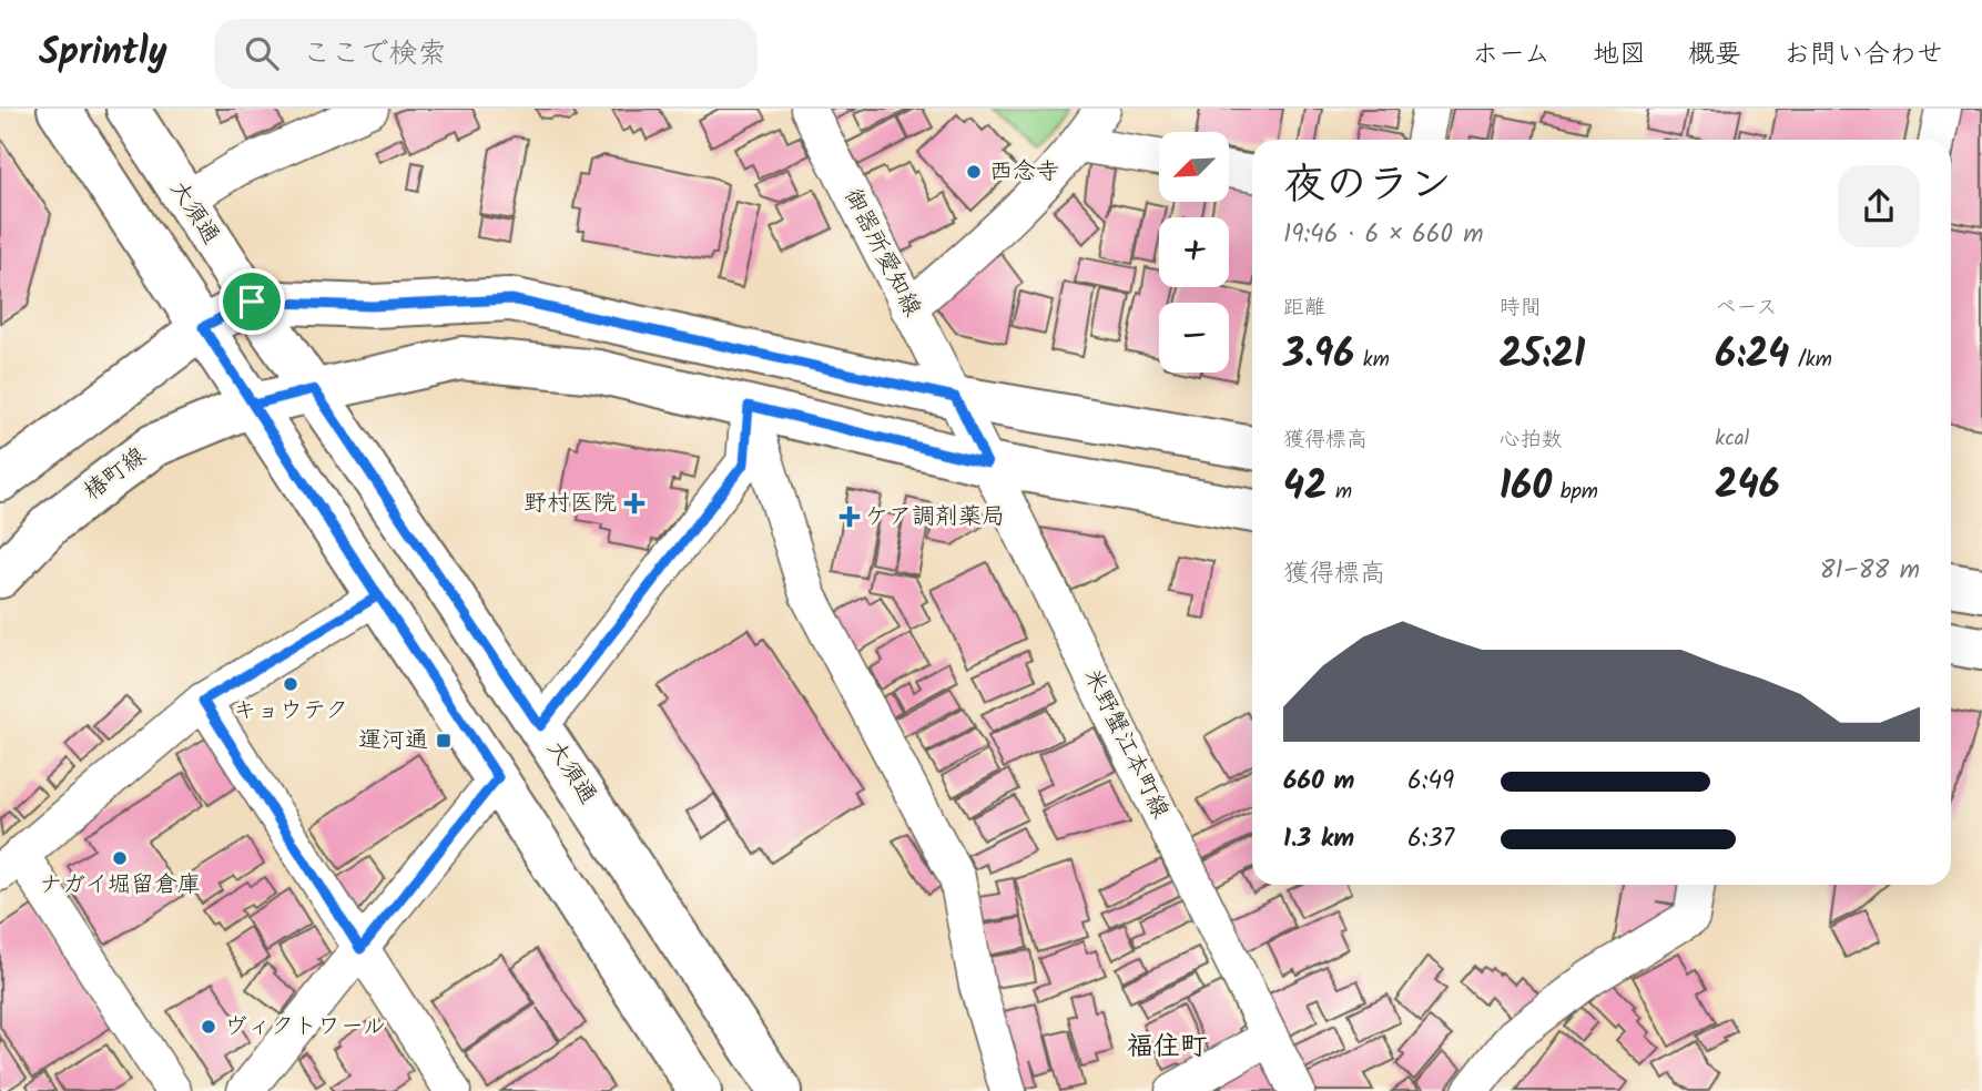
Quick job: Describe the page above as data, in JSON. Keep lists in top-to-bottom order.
{
  "streets": {
    "street": [
      "大須通",
      "御器所愛知線",
      "椿町線",
      "米野蟹江本町線"
    ]
  },
  "crossings": [
    ["大須通", "椿町線"],
    ["御器所愛知線", "米野蟹江本町線"],
    ["椿町線", "米野蟹江本町線"]
  ],
  "districts": ["福住町"],
  "places": {
    "other": [
      "西念寺",
      "キョウテク",
      "ナガイ堀留倉庫",
      "ヴィクトワール"
    ],
    "health": ["野村医院", "ケア調剤薬局"],
    "transit": ["運河通"]
  },
  "north": "bottom left",
  "page": {
    "header": "Sprintly",
    "search": "ここで検索",
    "nav": [
      "ホーム",
      "地図",
      "概要",
      "お問い合わせ"
    ],
    "map_buttons": ["+", "−"],
    "heading": ["夜のラン", "19:46 · 6 × 660 m"],
    "stats": [
      ["距離", "3.96 km"],
      ["時間", "25:21"],
      ["ペース", "6:24 /km"],
      ["獲得標高", "42 m"],
      ["心拍数", "160 bpm"],
      ["kcal", "246"]
    ],
    "chart": ["獲得標高", "81–88 m"],
    "list": [
      {
        "name": "660 m",
        "note": "6:49"
      },
      {
        "name": "1.3 km",
        "note": "6:37"
      }
    ]
  }
}
